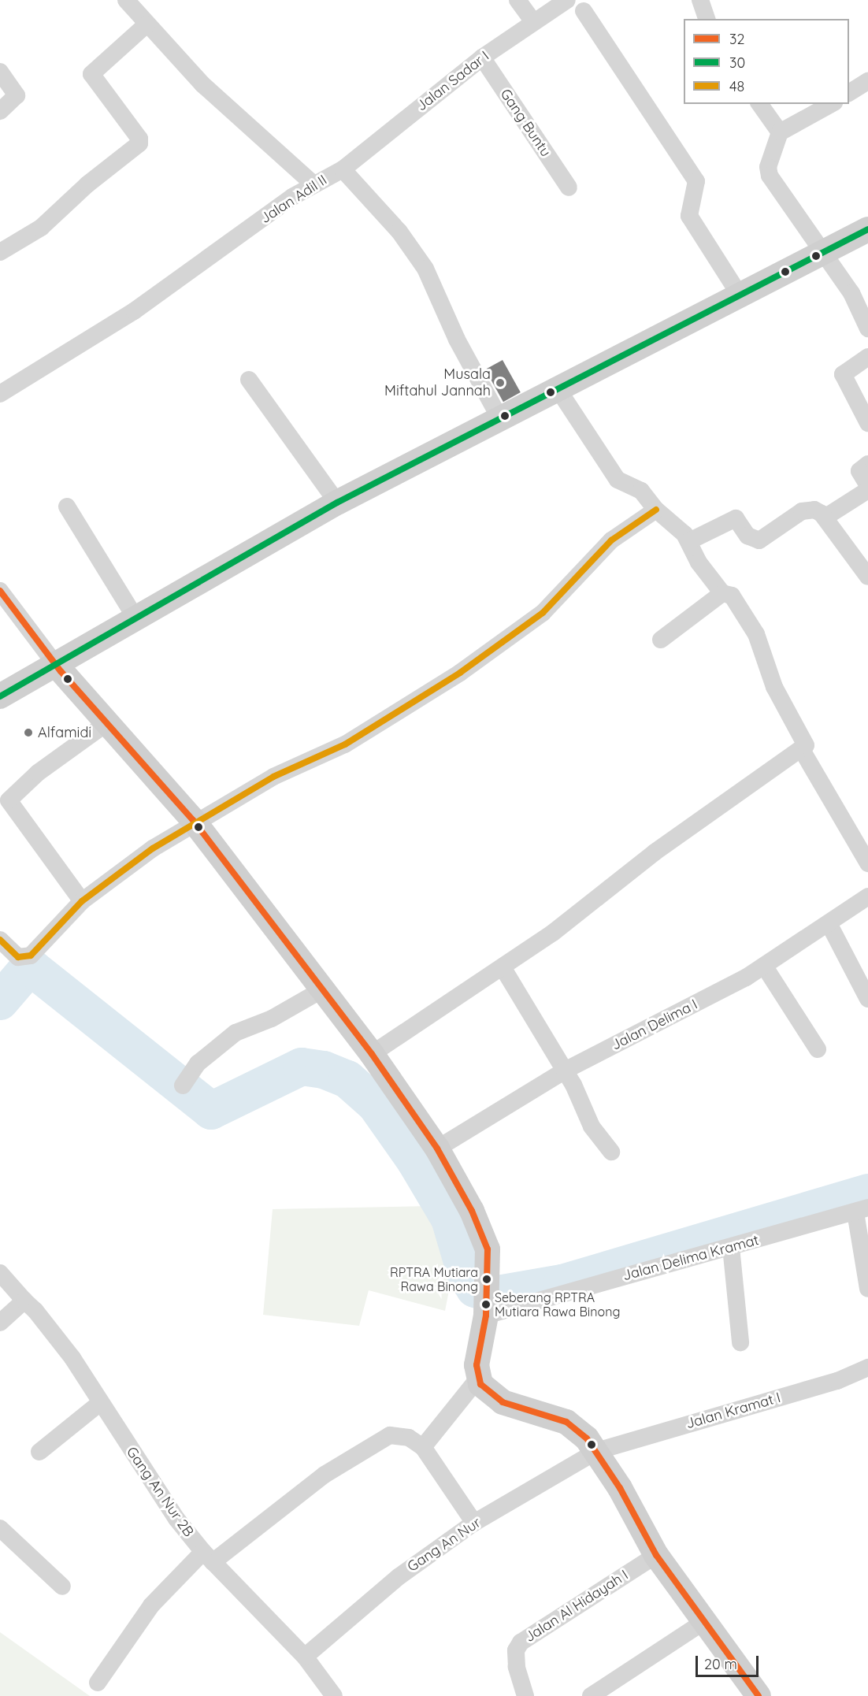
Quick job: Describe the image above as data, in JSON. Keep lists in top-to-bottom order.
{
  "streets": {
    "street": [
      "Jalan Sadar I",
      "Gang Buntu",
      "Jalan Adil II",
      "Jalan Delima I",
      "Jalan Delima Kramat",
      "Jalan Kramat I",
      "Gang An Nur 2B",
      "Gang An Nur",
      "Jalan Al Hidayah I"
    ]
  },
  "crossings": [
    ["Jalan Sadar I", "Gang Buntu"],
    ["Jalan Sadar I", "Jalan Adil II"],
    ["Jalan Kramat I", "Gang An Nur"],
    ["Gang An Nur 2B", "Gang An Nur"]
  ],
  "places": [
    "Musala Miftahul Jannah",
    "Alfamidi",
    "RPTRA Mutiara Rawa Binong",
    "Seberang RPTRA Mutiara Rawa Binong"
  ],
  "lines": ["transit line 30", "transit line 48", "transit line 32"],
  "legend": ["32", "30", "48"],
  "scale_bar": "20 m"
}
